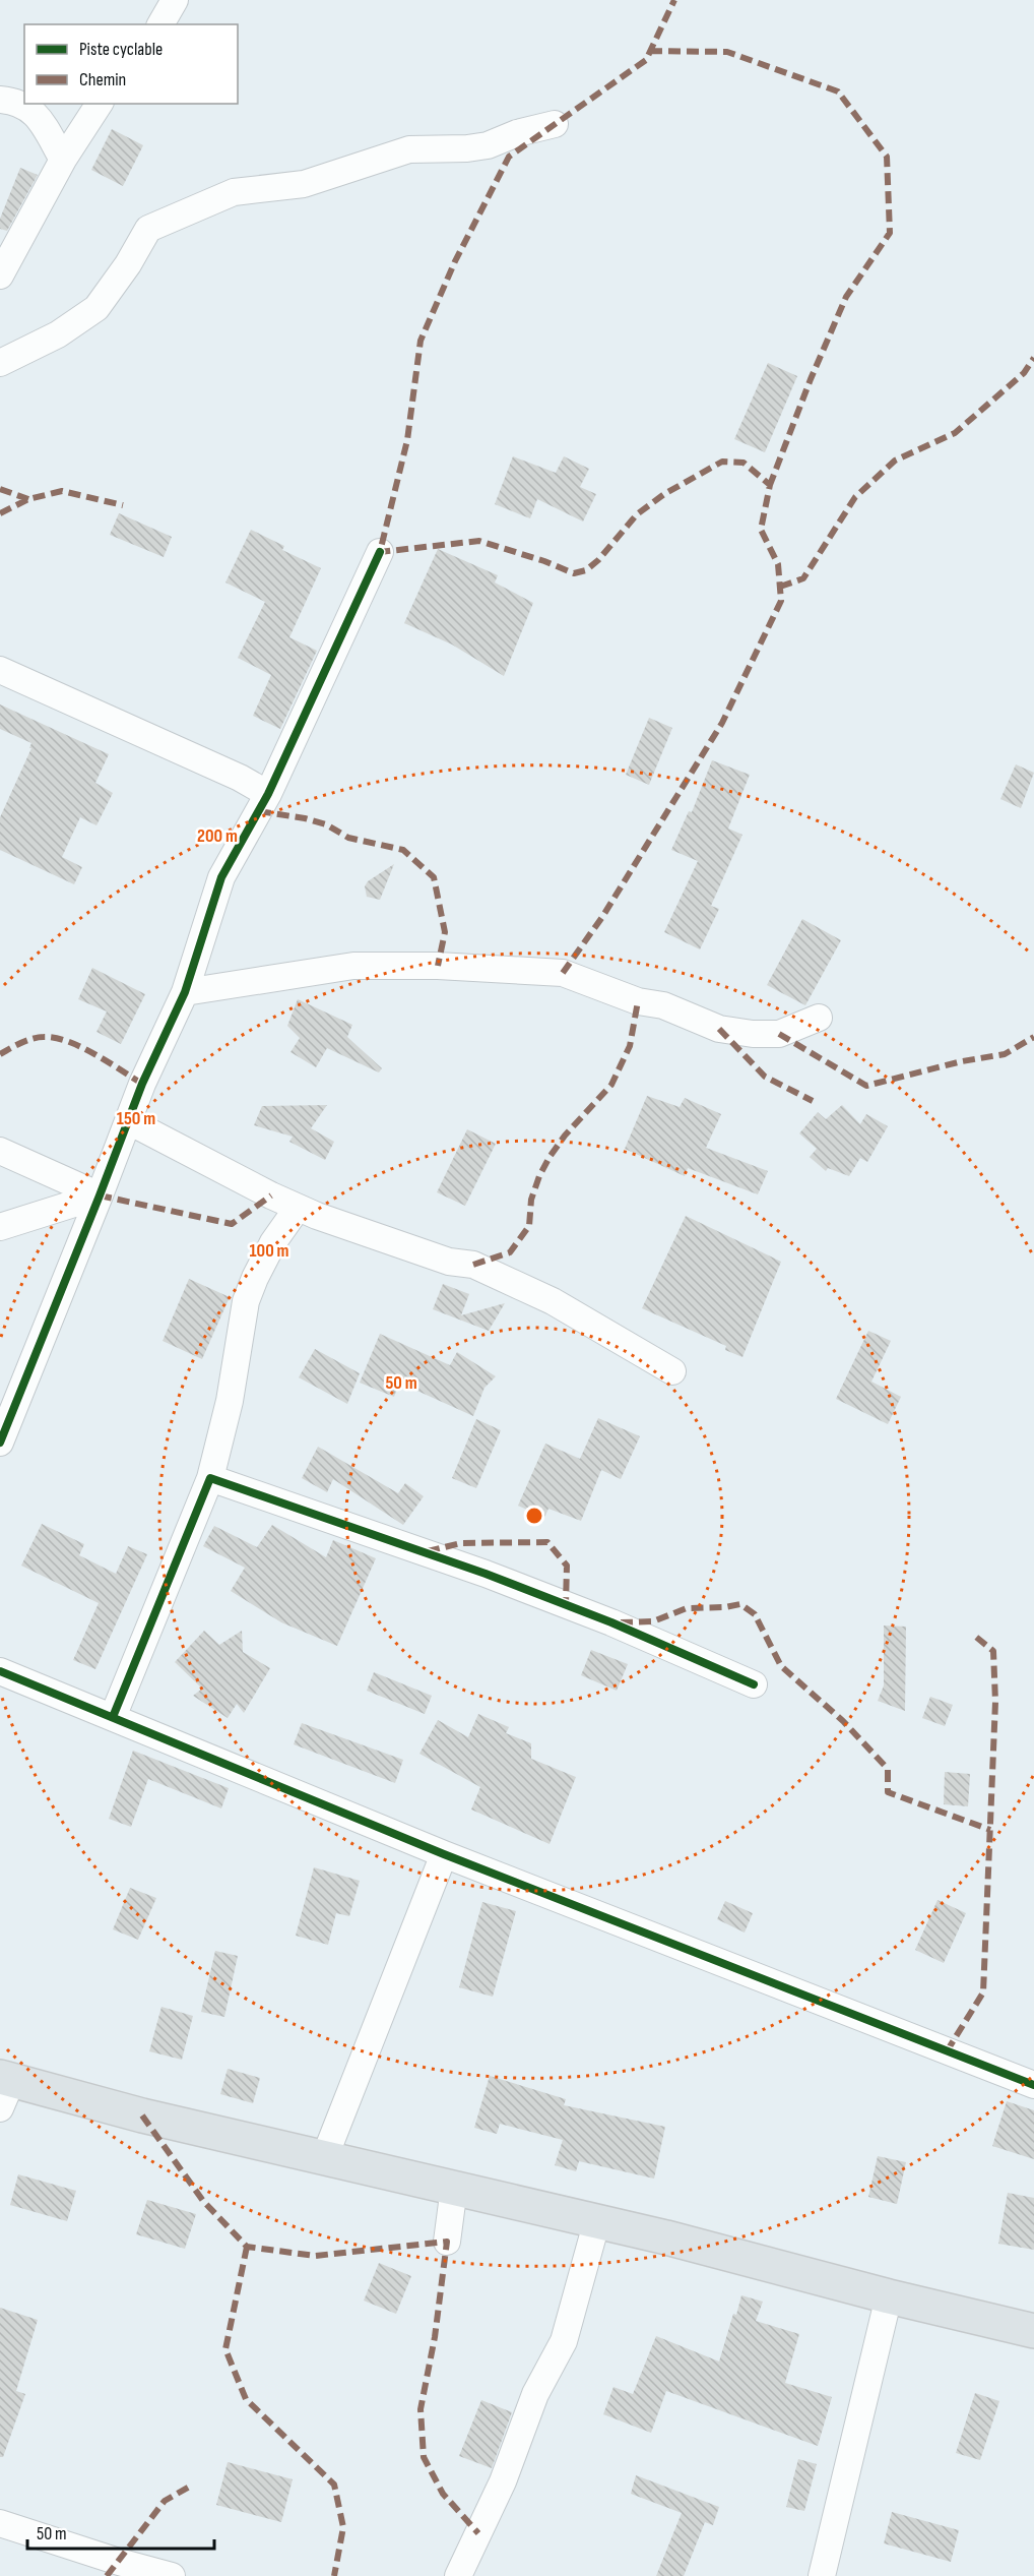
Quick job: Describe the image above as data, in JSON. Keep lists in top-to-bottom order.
{
  "legend": ["Piste cyclable", "Chemin"],
  "scale_bar": "50 m",
  "rings": [
    "200 m",
    "150 m",
    "100 m",
    "50 m"
  ]
}
